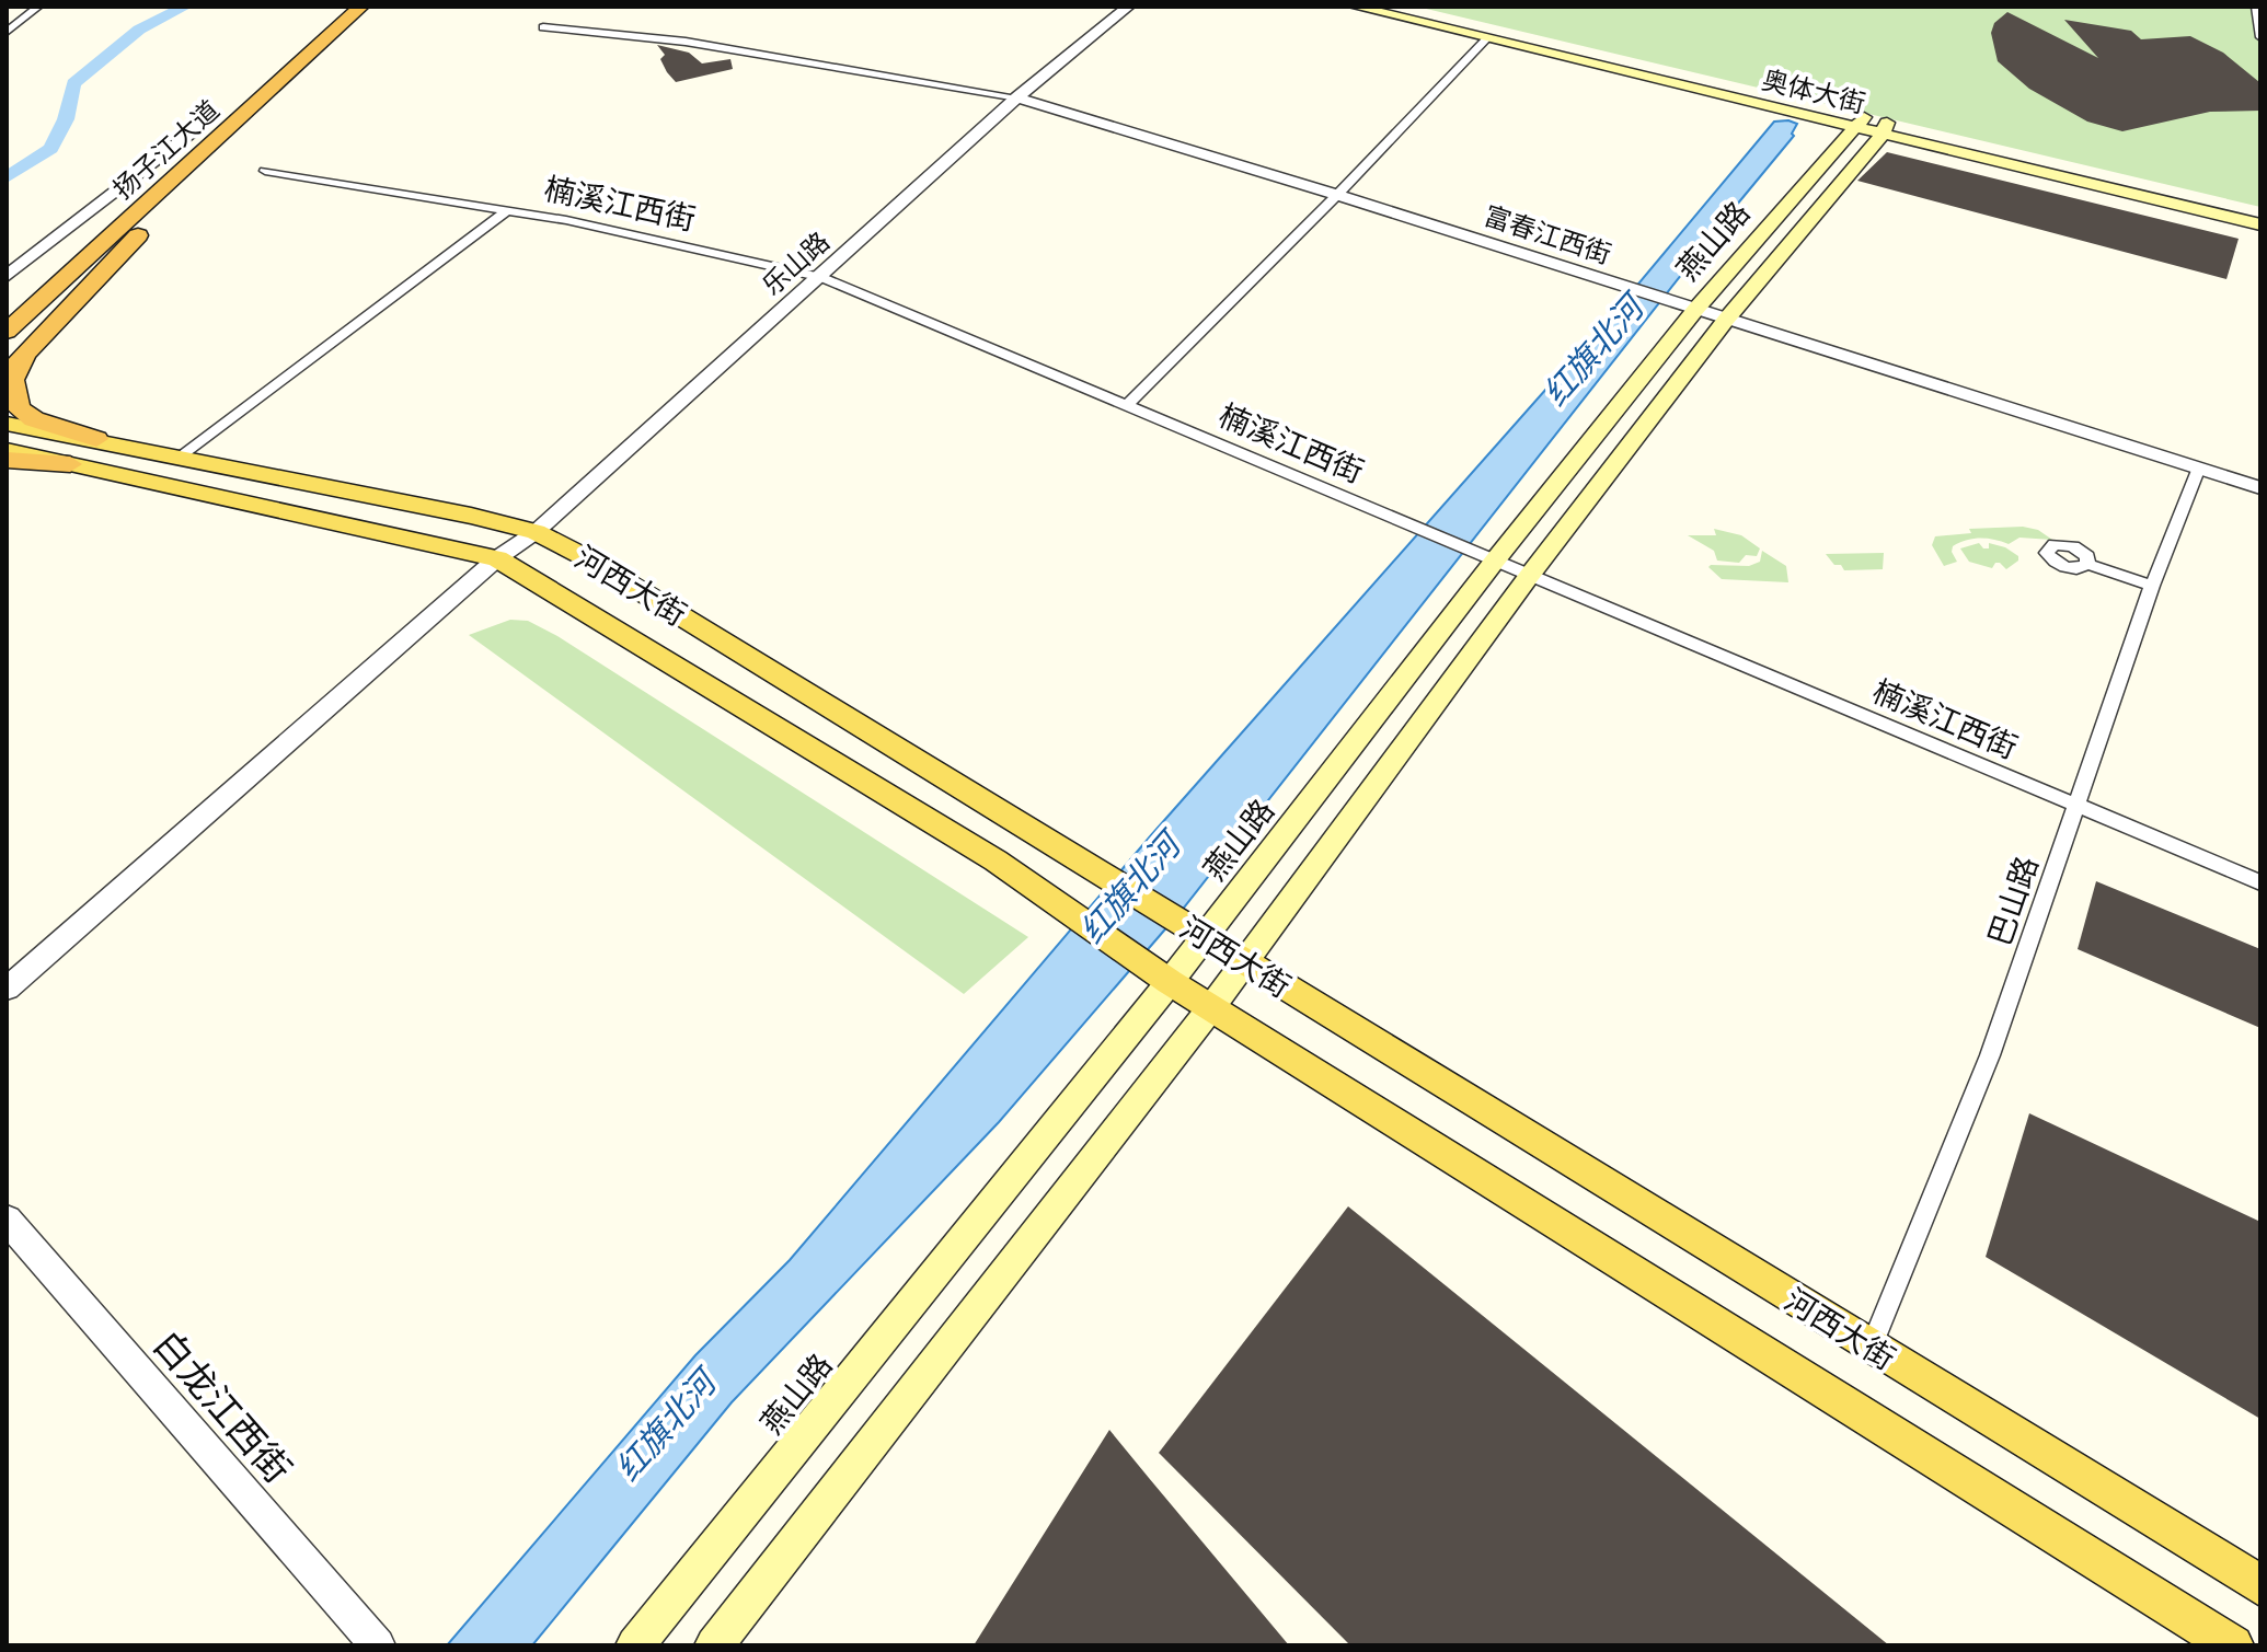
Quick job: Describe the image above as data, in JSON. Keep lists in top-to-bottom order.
{
  "streets": {
    "highway": ["扬子江大道"],
    "main road": ["奥体大街", "燕山路", "河西大街"],
    "street": [
      "楠溪江西街",
      "富春江西街",
      "乐山路",
      "巴山路",
      "白龙江西街"
    ]
  },
  "crossings": [
    ["奥体大街", "燕山路"],
    ["楠溪江西街", "燕山路"],
    ["楠溪江西街", "乐山路"],
    ["楠溪江西街", "巴山路"],
    ["富春江西街", "燕山路"],
    ["富春江西街", "乐山路"],
    ["富春江西街", "巴山路"],
    ["燕山路", "河西大街"],
    ["乐山路", "河西大街"],
    ["河西大街", "巴山路"]
  ],
  "water": ["红旗北河"]
}
